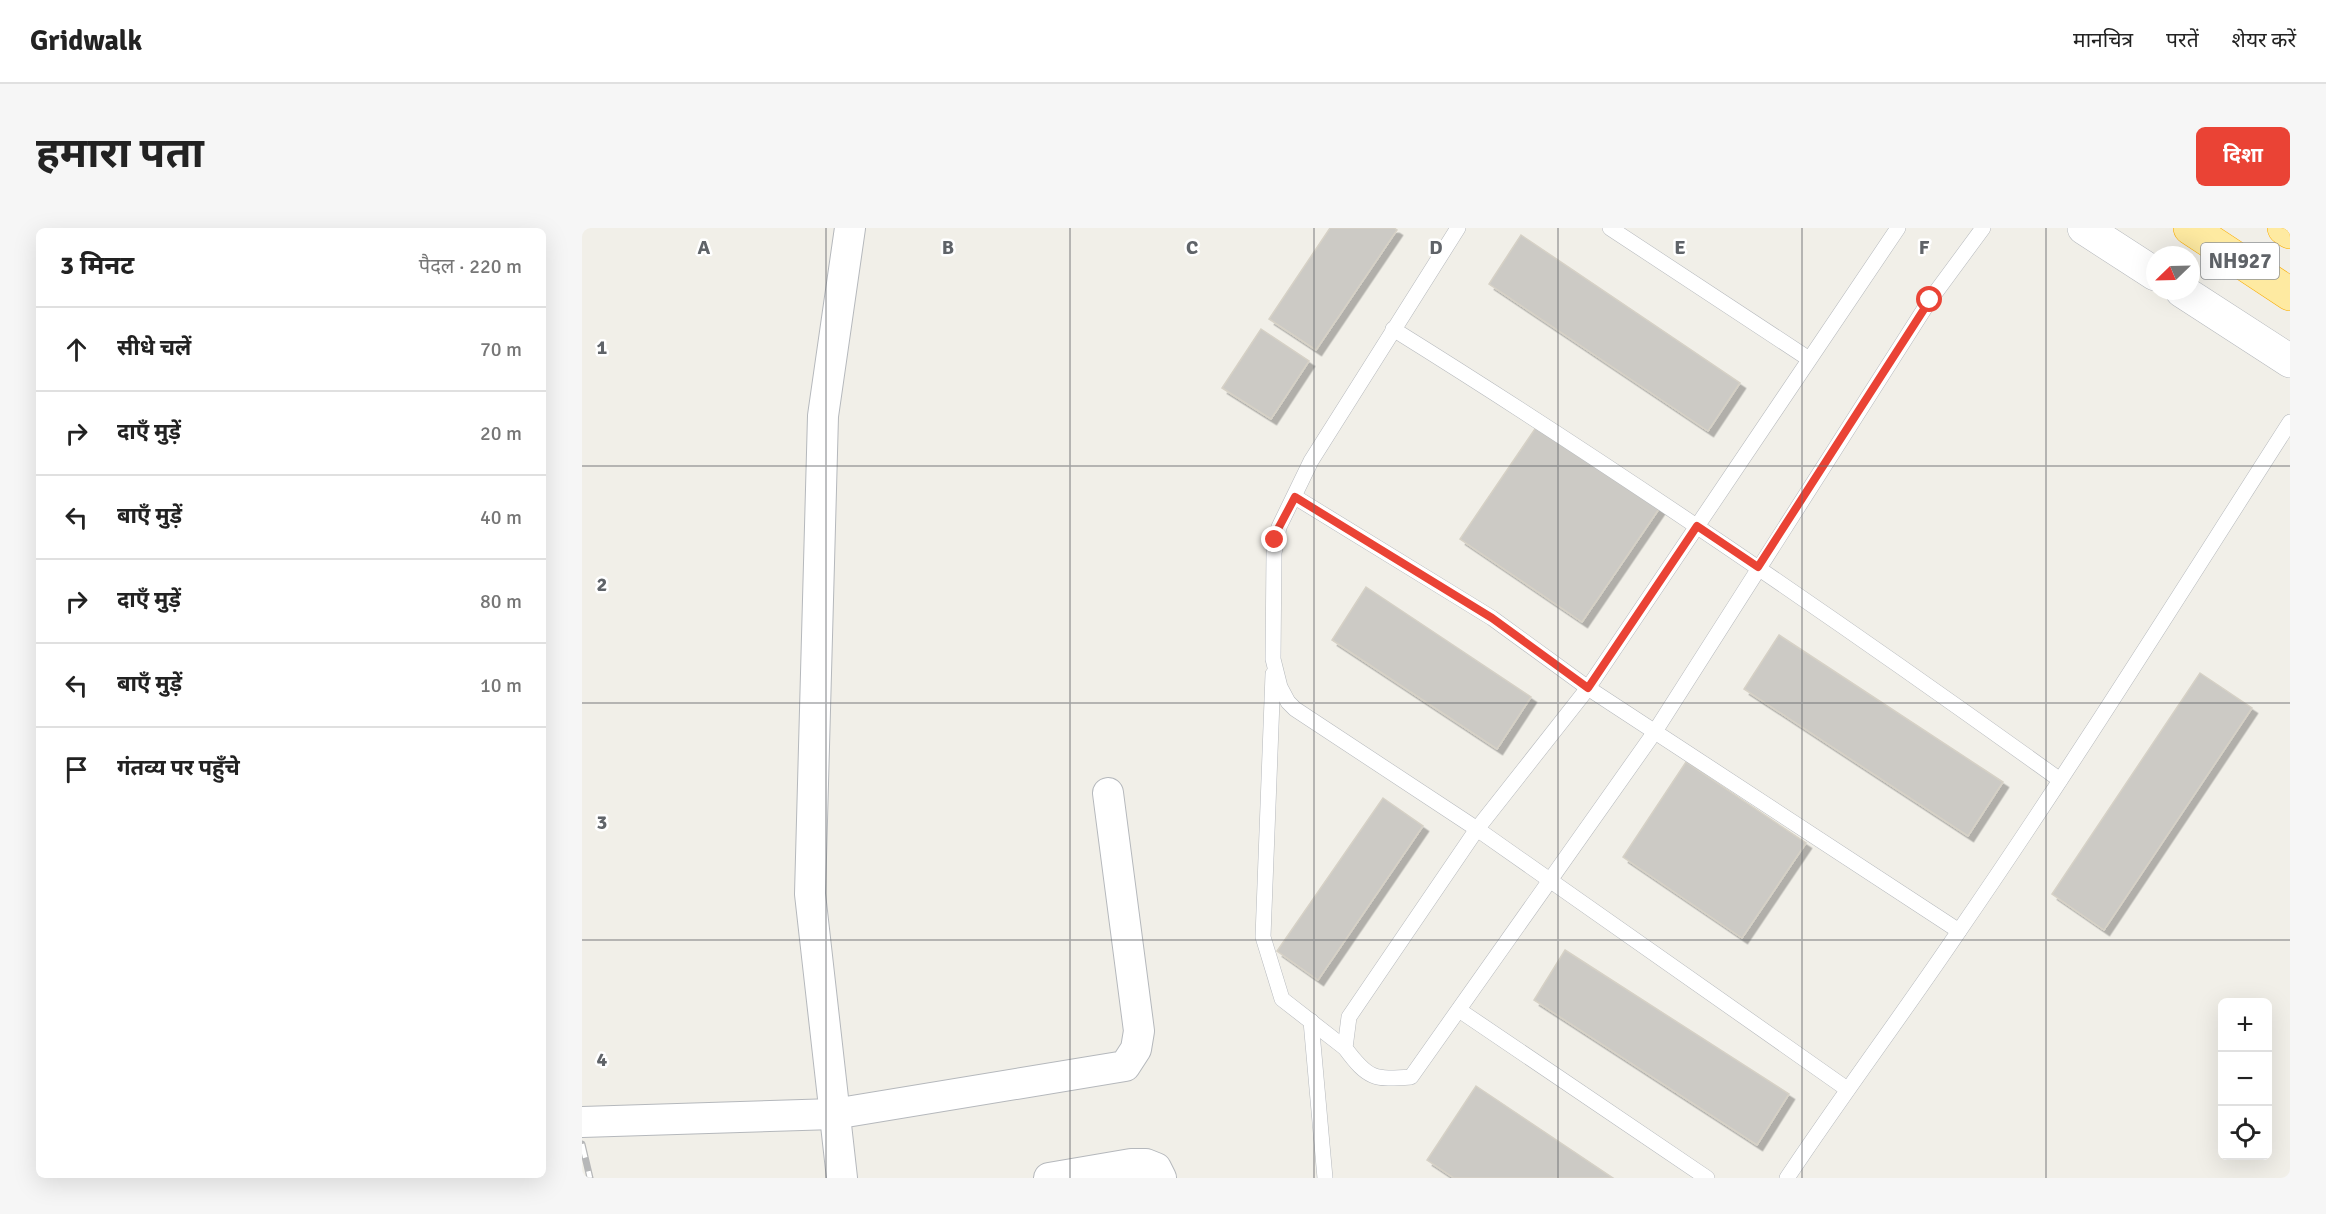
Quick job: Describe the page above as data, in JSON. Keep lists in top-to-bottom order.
{
  "streets": {
    "highway": ["NH927"]
  },
  "north": "bottom left",
  "page": {
    "header": "Gridwalk",
    "nav": ["मानचित्र", "परतें", "शेयर करें"],
    "buttons": "दिशा",
    "title": "हमारा पता",
    "heading": ["3 मिनट", "पैदल · 220 m"],
    "list": [
      ["सीधे चलें", "70 m"],
      ["दाएँ मुड़ें", "20 m"],
      ["बाएँ मुड़ें", "40 m"],
      ["दाएँ मुड़ें", "80 m"],
      ["बाएँ मुड़ें", "10 m"],
      "गंतव्य पर पहुँचे"
    ],
    "map_buttons": ["+", "−"]
  },
  "grid": {
    "columns": [
      "A",
      "B",
      "C",
      "D",
      "E",
      "F"
    ],
    "rows": [
      "1",
      "2",
      "3",
      "4"
    ]
  }
}
